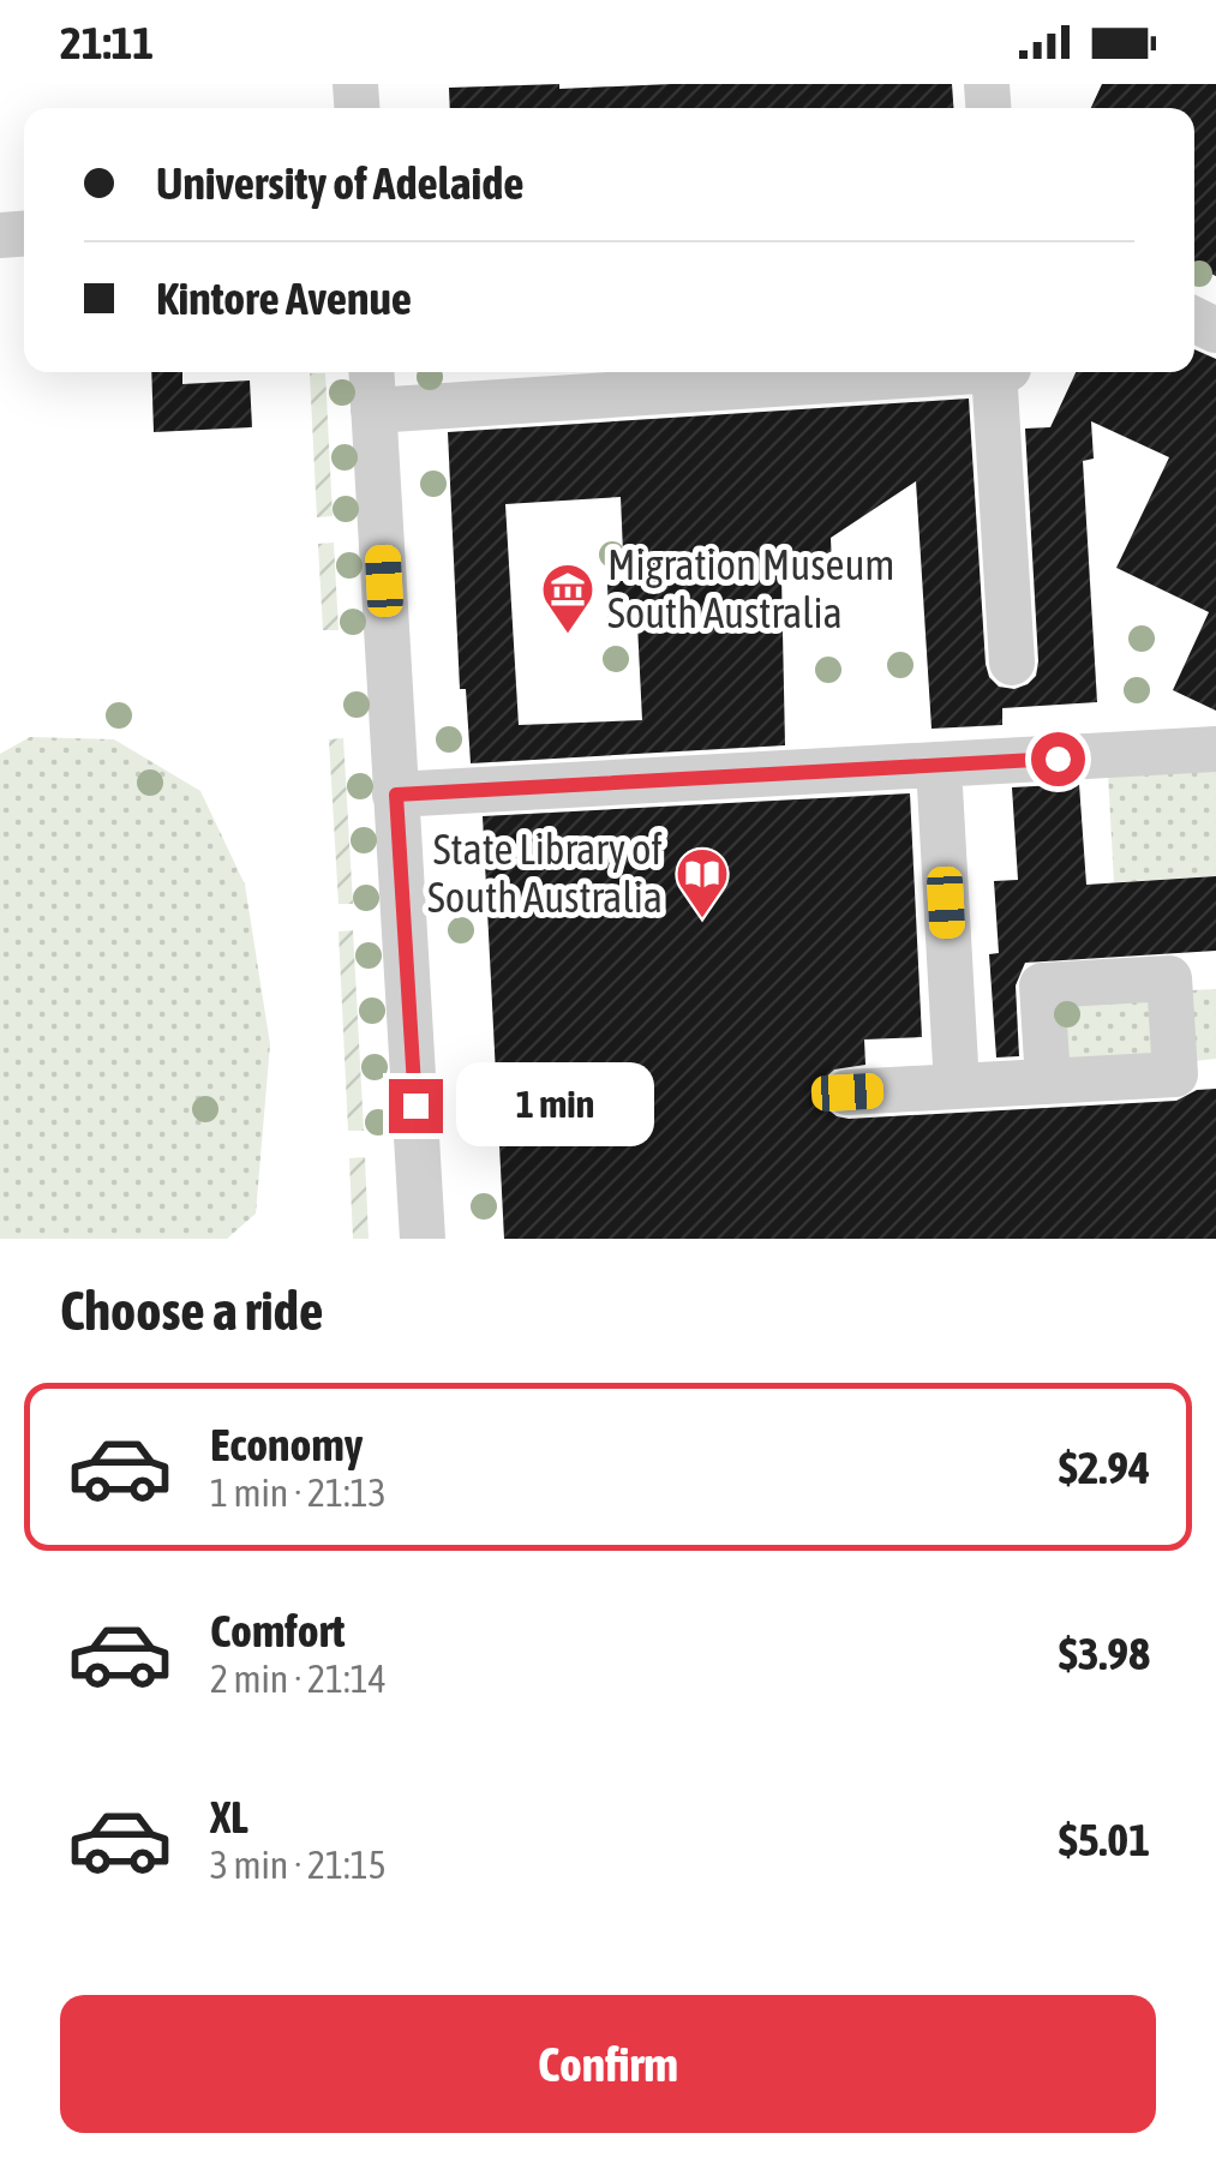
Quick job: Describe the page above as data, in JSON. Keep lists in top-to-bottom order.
{
  "places": {
    "museum": ["Migration Museum South Australia"],
    "library": ["State Library of South Australia"]
  },
  "page": {
    "status": "21:11",
    "banner": ["University of Adelaide", "Kintore Avenue"],
    "bubble": "1 min",
    "heading": "Choose a ride",
    "list": [
      {
        "name": "Economy",
        "note": "1 min · 21:13",
        "value": "$2.94"
      },
      {
        "name": "Comfort",
        "note": "2 min · 21:14",
        "value": "$3.98"
      },
      {
        "name": "XL",
        "note": "3 min · 21:15",
        "value": "$5.01"
      }
    ],
    "buttons": "Confirm"
  }
}
